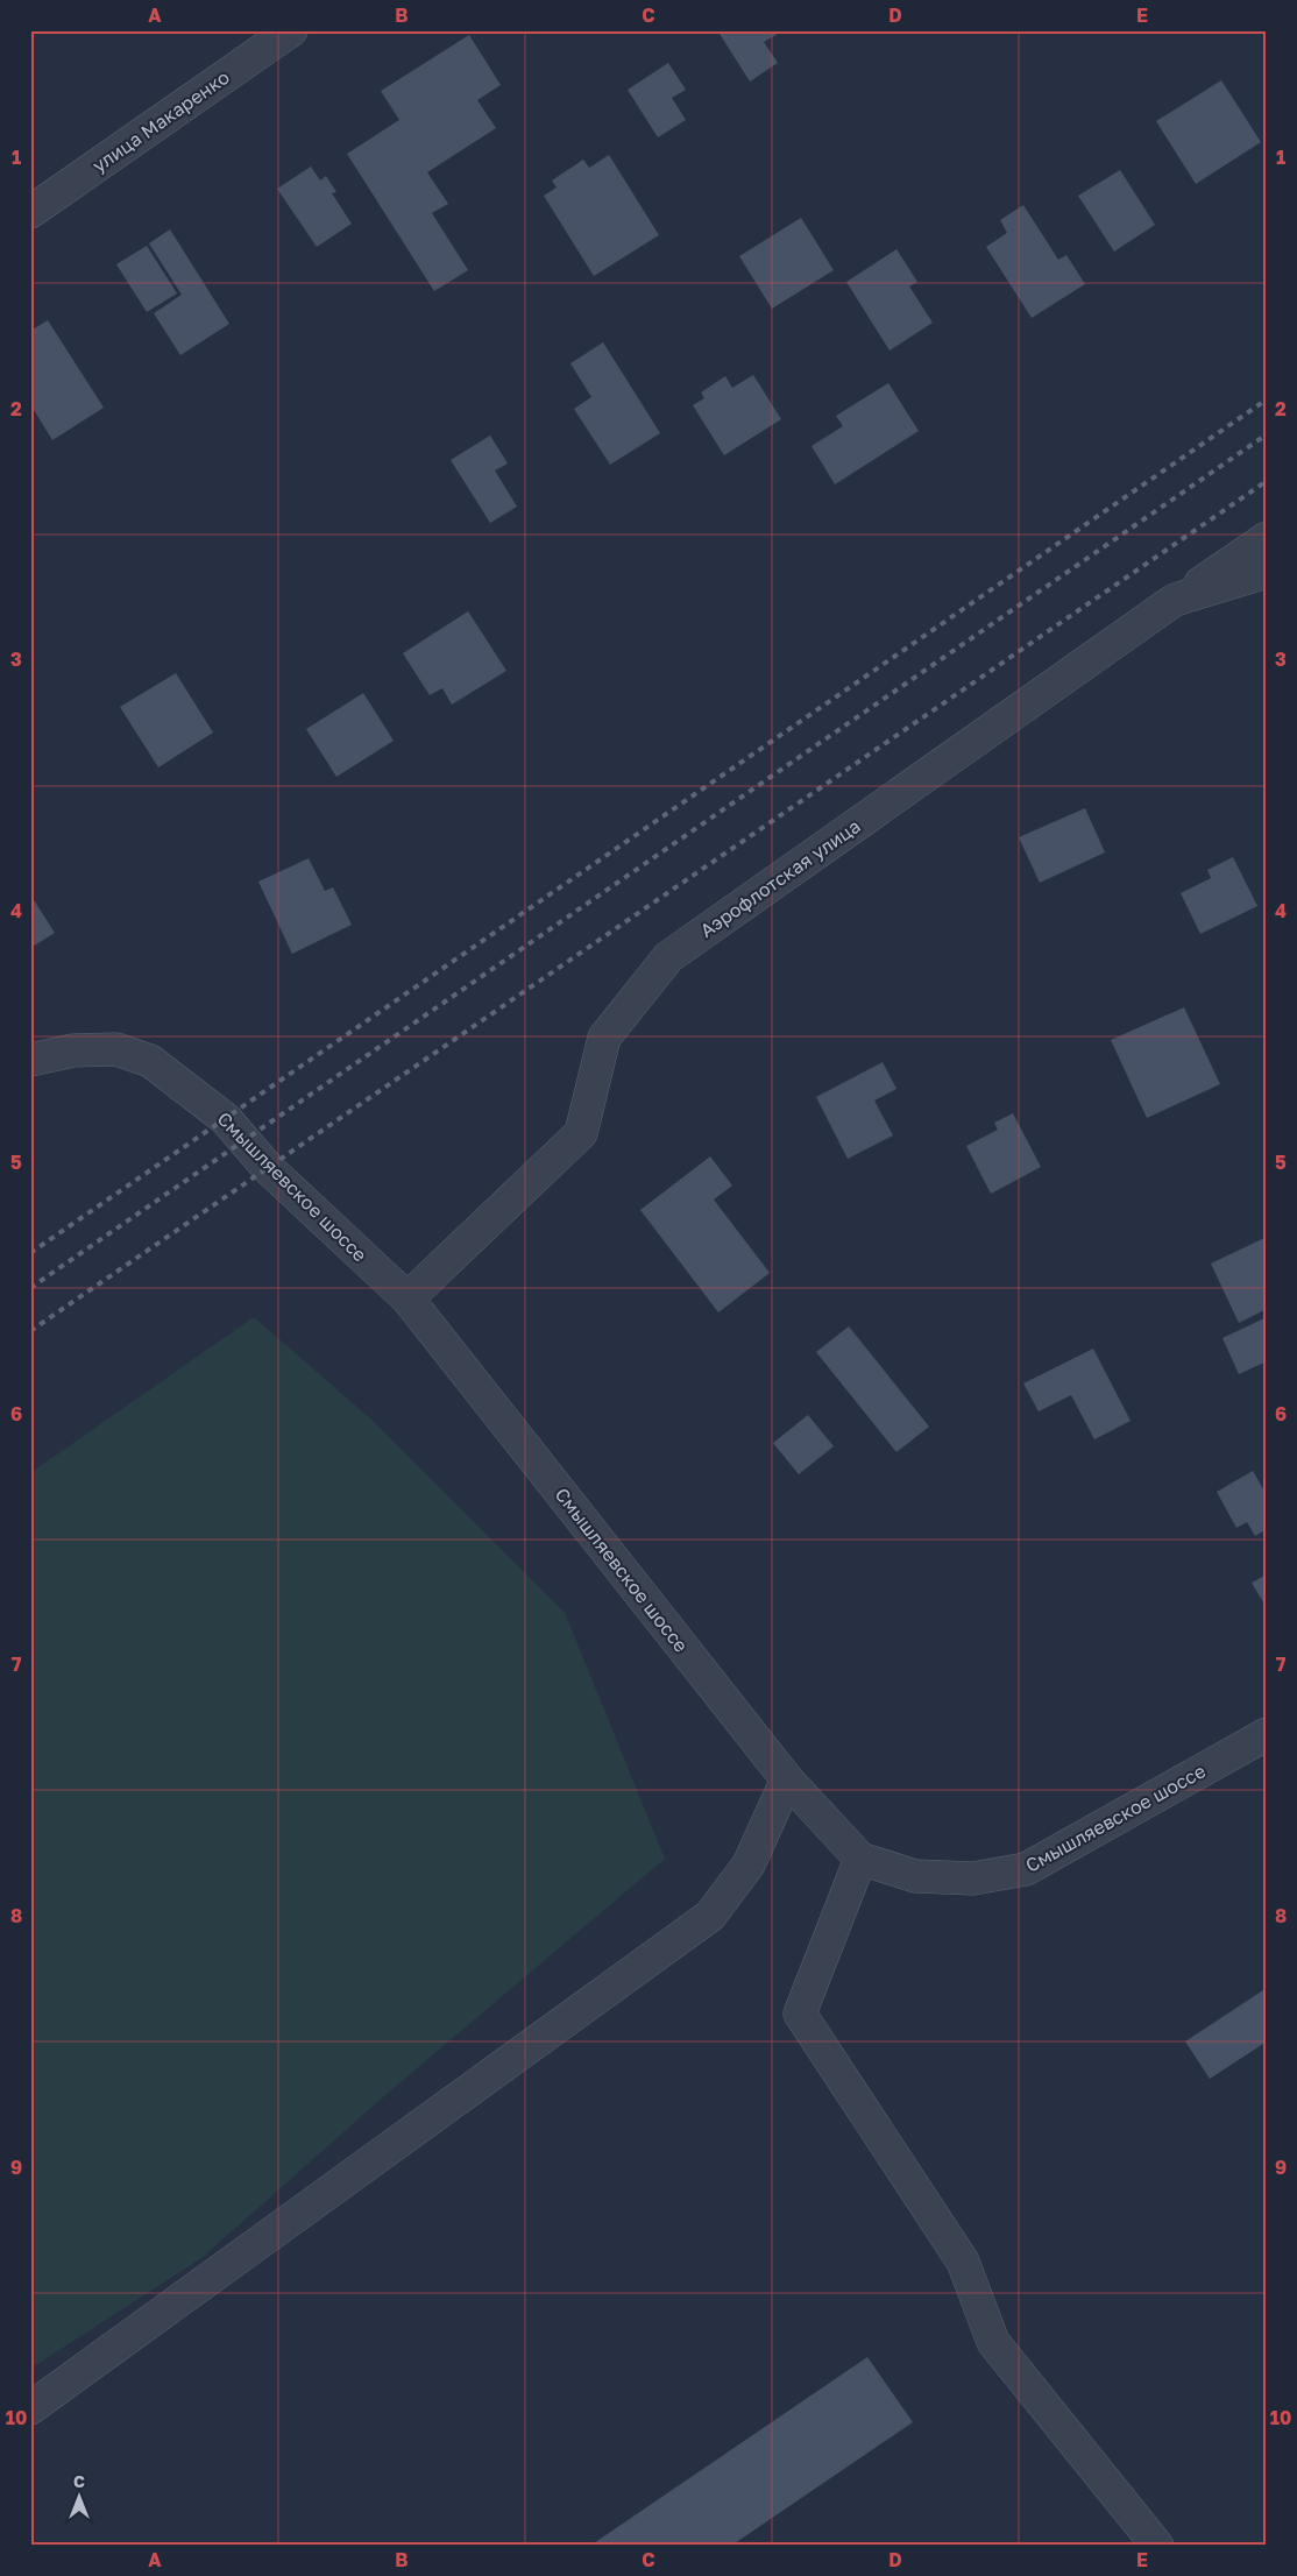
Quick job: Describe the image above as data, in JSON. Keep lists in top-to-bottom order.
{
  "streets": {
    "street": ["улица Макаренко", "Аэрофлотская улица", "Смышляевское шоссе"]
  },
  "crossings": [
    ["Аэрофлотская улица", "Смышляевское шоссе"]
  ],
  "north": "top",
  "grid": {
    "columns": [
      "A",
      "B",
      "C",
      "D",
      "E"
    ],
    "rows": [
      "1",
      "2",
      "3",
      "4",
      "5",
      "6",
      "7",
      "8",
      "9",
      "10"
    ]
  }
}
